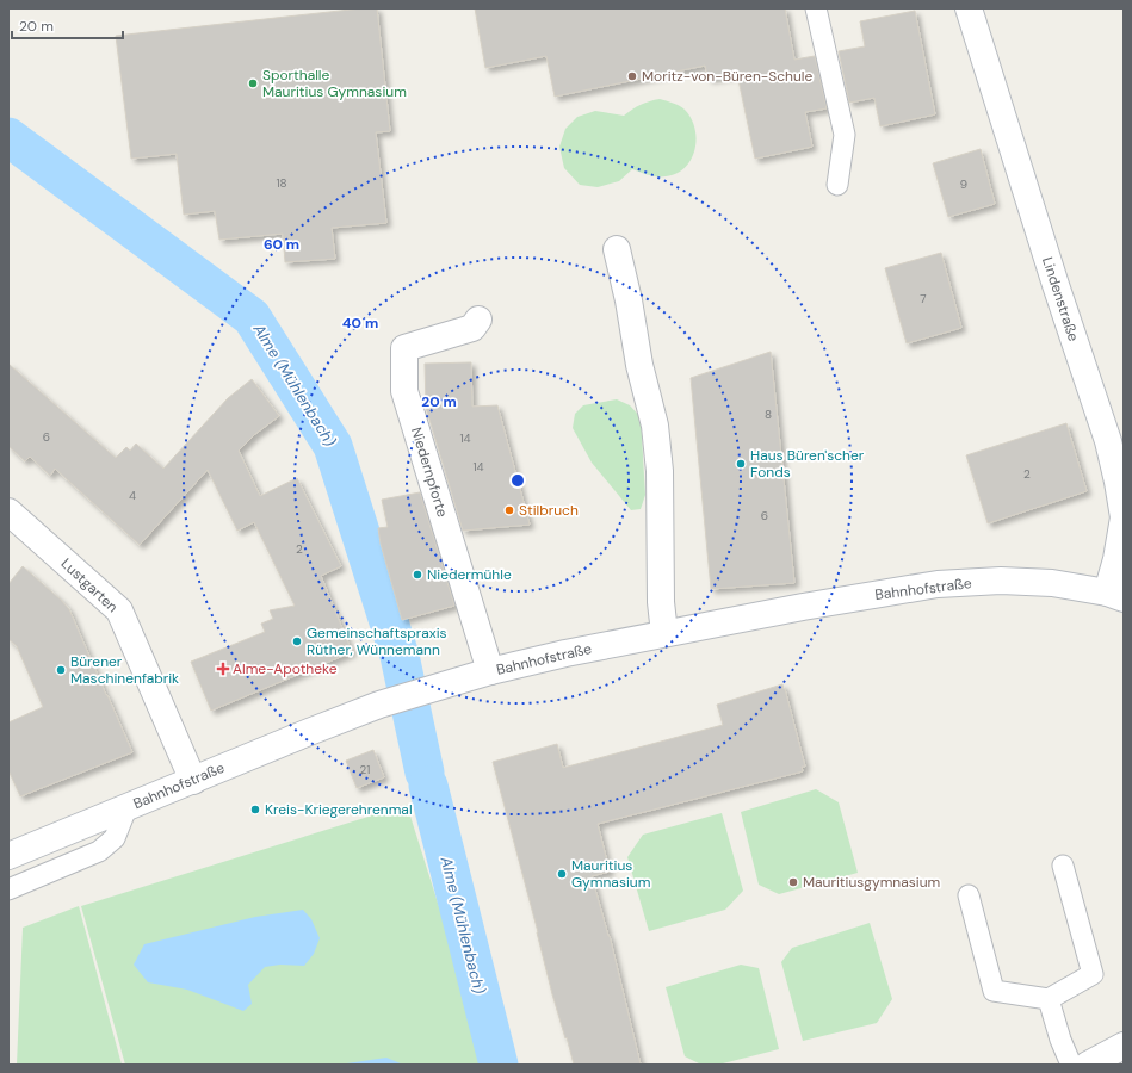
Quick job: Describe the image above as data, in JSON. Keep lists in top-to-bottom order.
{
  "streets": {
    "main road": [
      "Lindenstraße",
      "Niedernpforte",
      "Lustgarten",
      "Bahnhofstraße"
    ]
  },
  "crossings": [
    ["Lindenstraße", "Bahnhofstraße"],
    ["Niedernpforte", "Bahnhofstraße"],
    ["Lustgarten", "Bahnhofstraße"]
  ],
  "water": ["Alme (Mühlenbach)"],
  "places": {
    "other": [
      "Moritz-von-Büren-Schule",
      "Sporthalle Mauritius Gymnasium",
      "Haus Büren'scher Fonds",
      "Stilbruch",
      "Niedermühle",
      "Gemeinschaftspraxis Rüther, Wünnemann",
      "Bürener Maschinenfabrik",
      "Kreis-Kriegerehrenmal",
      "Mauritius Gymnasium",
      "Mauritiusgymnasium"
    ],
    "health": ["Alme-Apotheke"]
  },
  "house_numbers": [
    "18",
    "9",
    "7",
    "8",
    "6",
    "14",
    "14",
    "2",
    "4",
    "6",
    "2",
    "21"
  ],
  "scale_bar": "20 m",
  "rings": ["60 m", "40 m", "20 m"]
}
